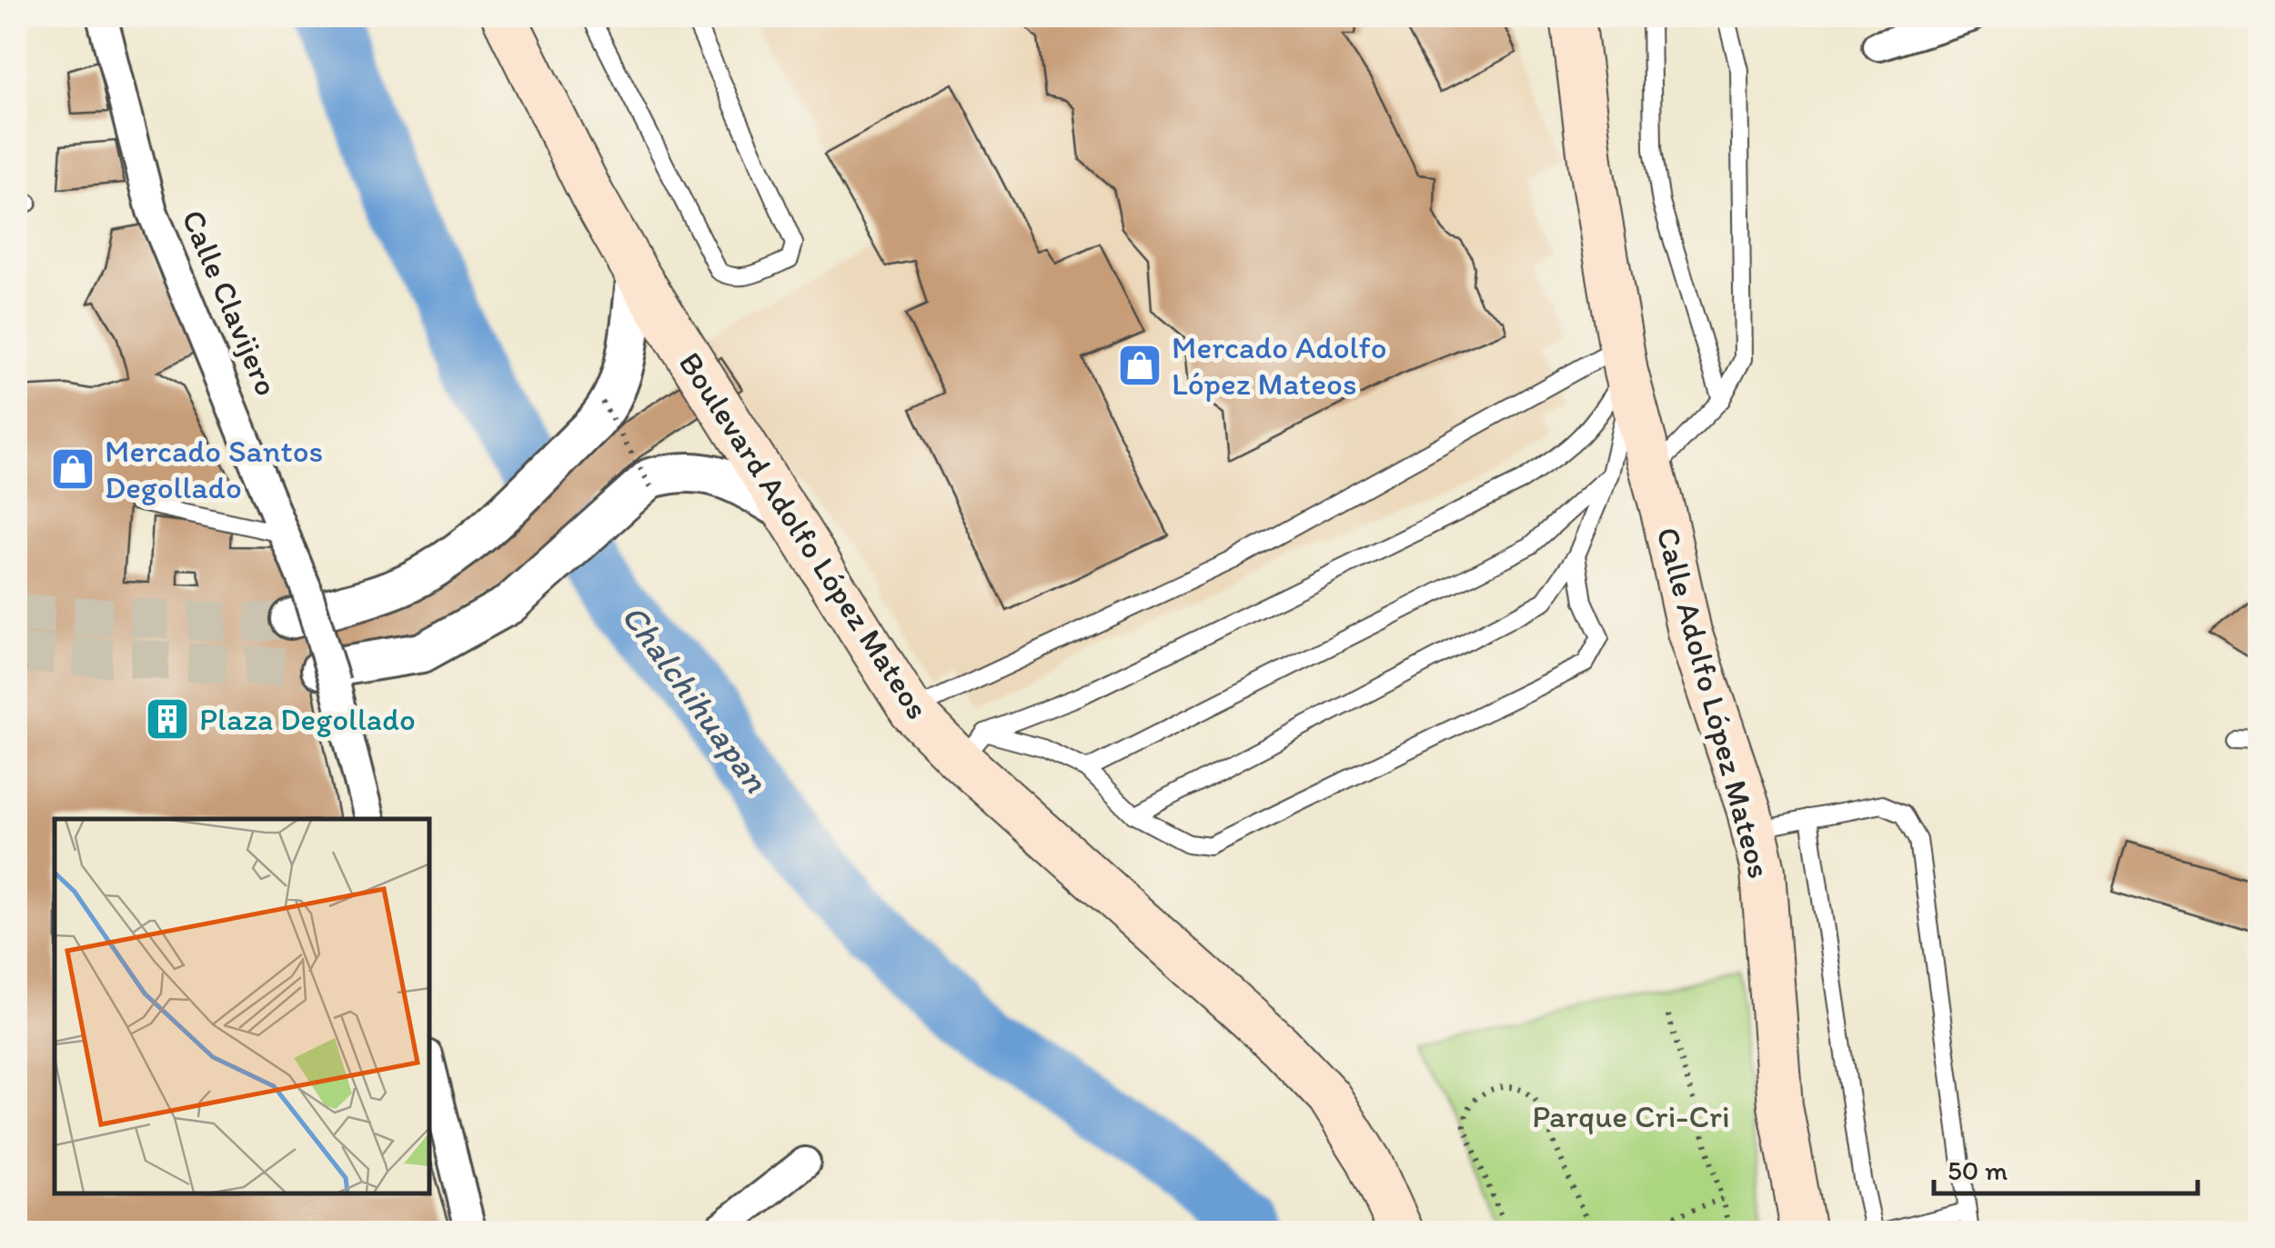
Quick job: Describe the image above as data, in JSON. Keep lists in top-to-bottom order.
{
  "streets": {
    "main road": ["Boulevard Adolfo López Mateos", "Calle Adolfo López Mateos"],
    "street": ["Calle Clavijero"]
  },
  "water": ["Chalchihuapan"],
  "parks": ["Parque Cri-Cri"],
  "places": {
    "shop": ["Mercado Adolfo López Mateos", "Mercado Santos Degollado"],
    "building": ["Plaza Degollado"]
  },
  "scale_bar": "50 m"
}
